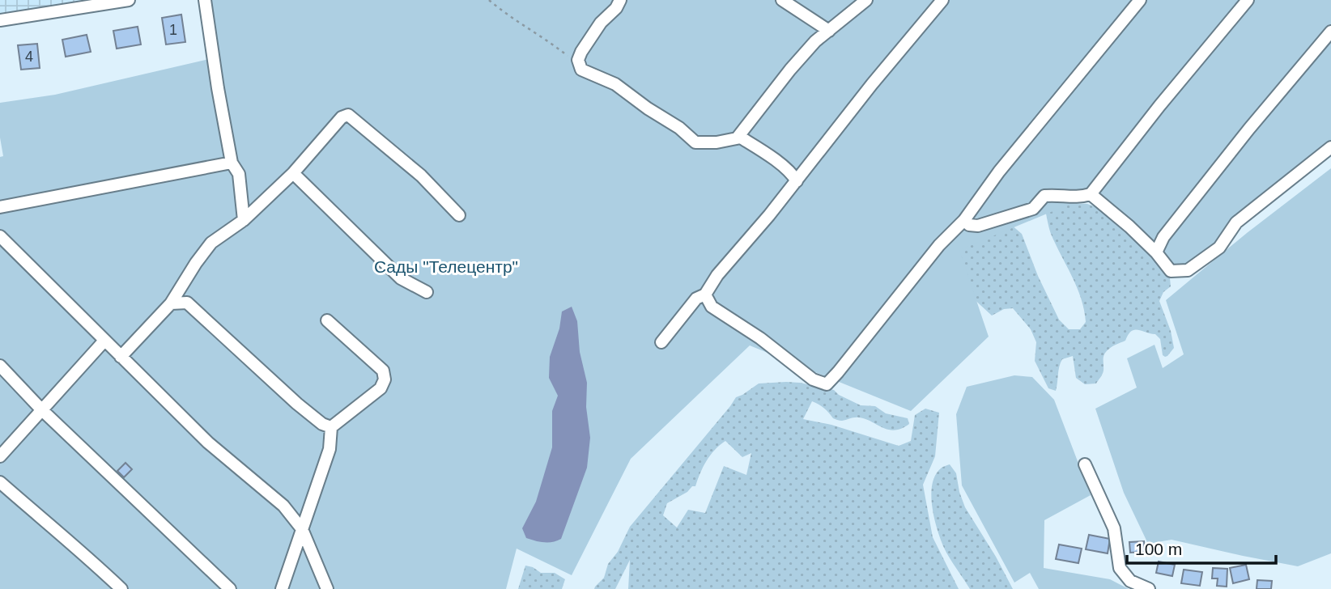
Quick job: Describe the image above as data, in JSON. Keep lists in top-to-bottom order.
{
  "parks": ["Сады \"Телецентр\""],
  "house_numbers": ["1", "4"],
  "scale_bar": "100 m"
}
